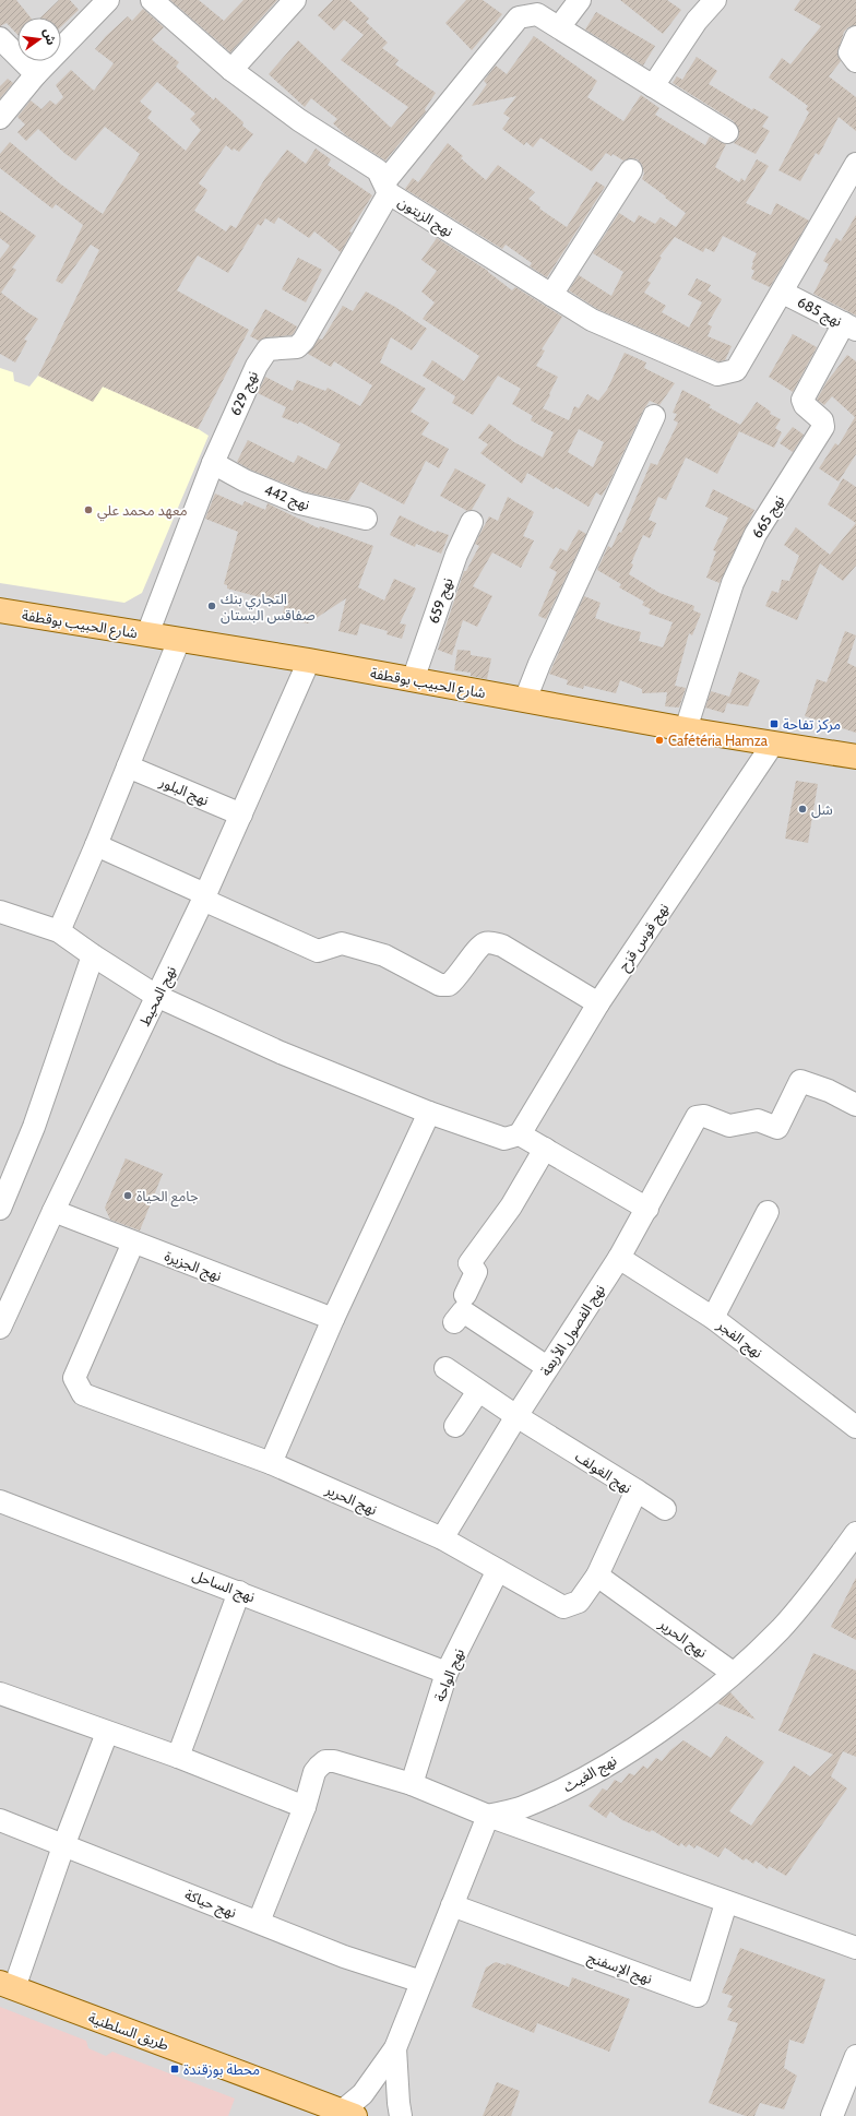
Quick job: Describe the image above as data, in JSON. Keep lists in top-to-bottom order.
{
  "streets": {
    "main road": ["شارع الحبيب بوقطفة", "طريق السلطنية"],
    "street": [
      "نهج الزيتون",
      "نهج 685",
      "نهج 629",
      "نهج 442",
      "نهج 665",
      "نهج 659",
      "نهج البلور",
      "نهج قوس قزح",
      "نهج المحيط",
      "نهج الجزيرة",
      "نهج الفصول الأربعة",
      "نهج الفجر",
      "نهج الغولف",
      "نهج الحرير",
      "نهج الساحل",
      "نهج الواحة",
      "نهج الغيث",
      "نهج حياكة",
      "نهج الإسفنج"
    ]
  },
  "crossings": [
    ["نهج الزيتون", "نهج 685"],
    ["نهج الزيتون", "نهج 629"],
    ["نهج 685", "نهج 665"],
    ["نهج 629", "نهج 442"],
    ["نهج 629", "شارع الحبيب بوقطفة"],
    ["نهج 665", "شارع الحبيب بوقطفة"],
    ["نهج 659", "شارع الحبيب بوقطفة"],
    ["شارع الحبيب بوقطفة", "نهج قوس قزح"],
    ["شارع الحبيب بوقطفة", "نهج المحيط"],
    ["نهج البلور", "نهج المحيط"],
    ["نهج المحيط", "نهج الجزيرة"],
    ["نهج الجزيرة", "نهج الحرير"],
    ["نهج الفصول الأربعة", "نهج الفجر"],
    ["نهج الفصول الأربعة", "نهج الغولف"],
    ["نهج الفصول الأربعة", "نهج الحرير"],
    ["نهج الغولف", "نهج الحرير"],
    ["نهج الحرير", "نهج الواحة"],
    ["نهج الحرير", "نهج الغيث"],
    ["نهج الساحل", "نهج الواحة"]
  ],
  "places": {
    "other": [
      "معهد محمد علي",
      "التجاري بنك صفاقس البستان",
      "Cafétéria Hamza",
      "شل",
      "جامع الحياة"
    ],
    "transit": ["مركز تفاحة", "محطة بوزقندة"]
  },
  "north": "right"
}
